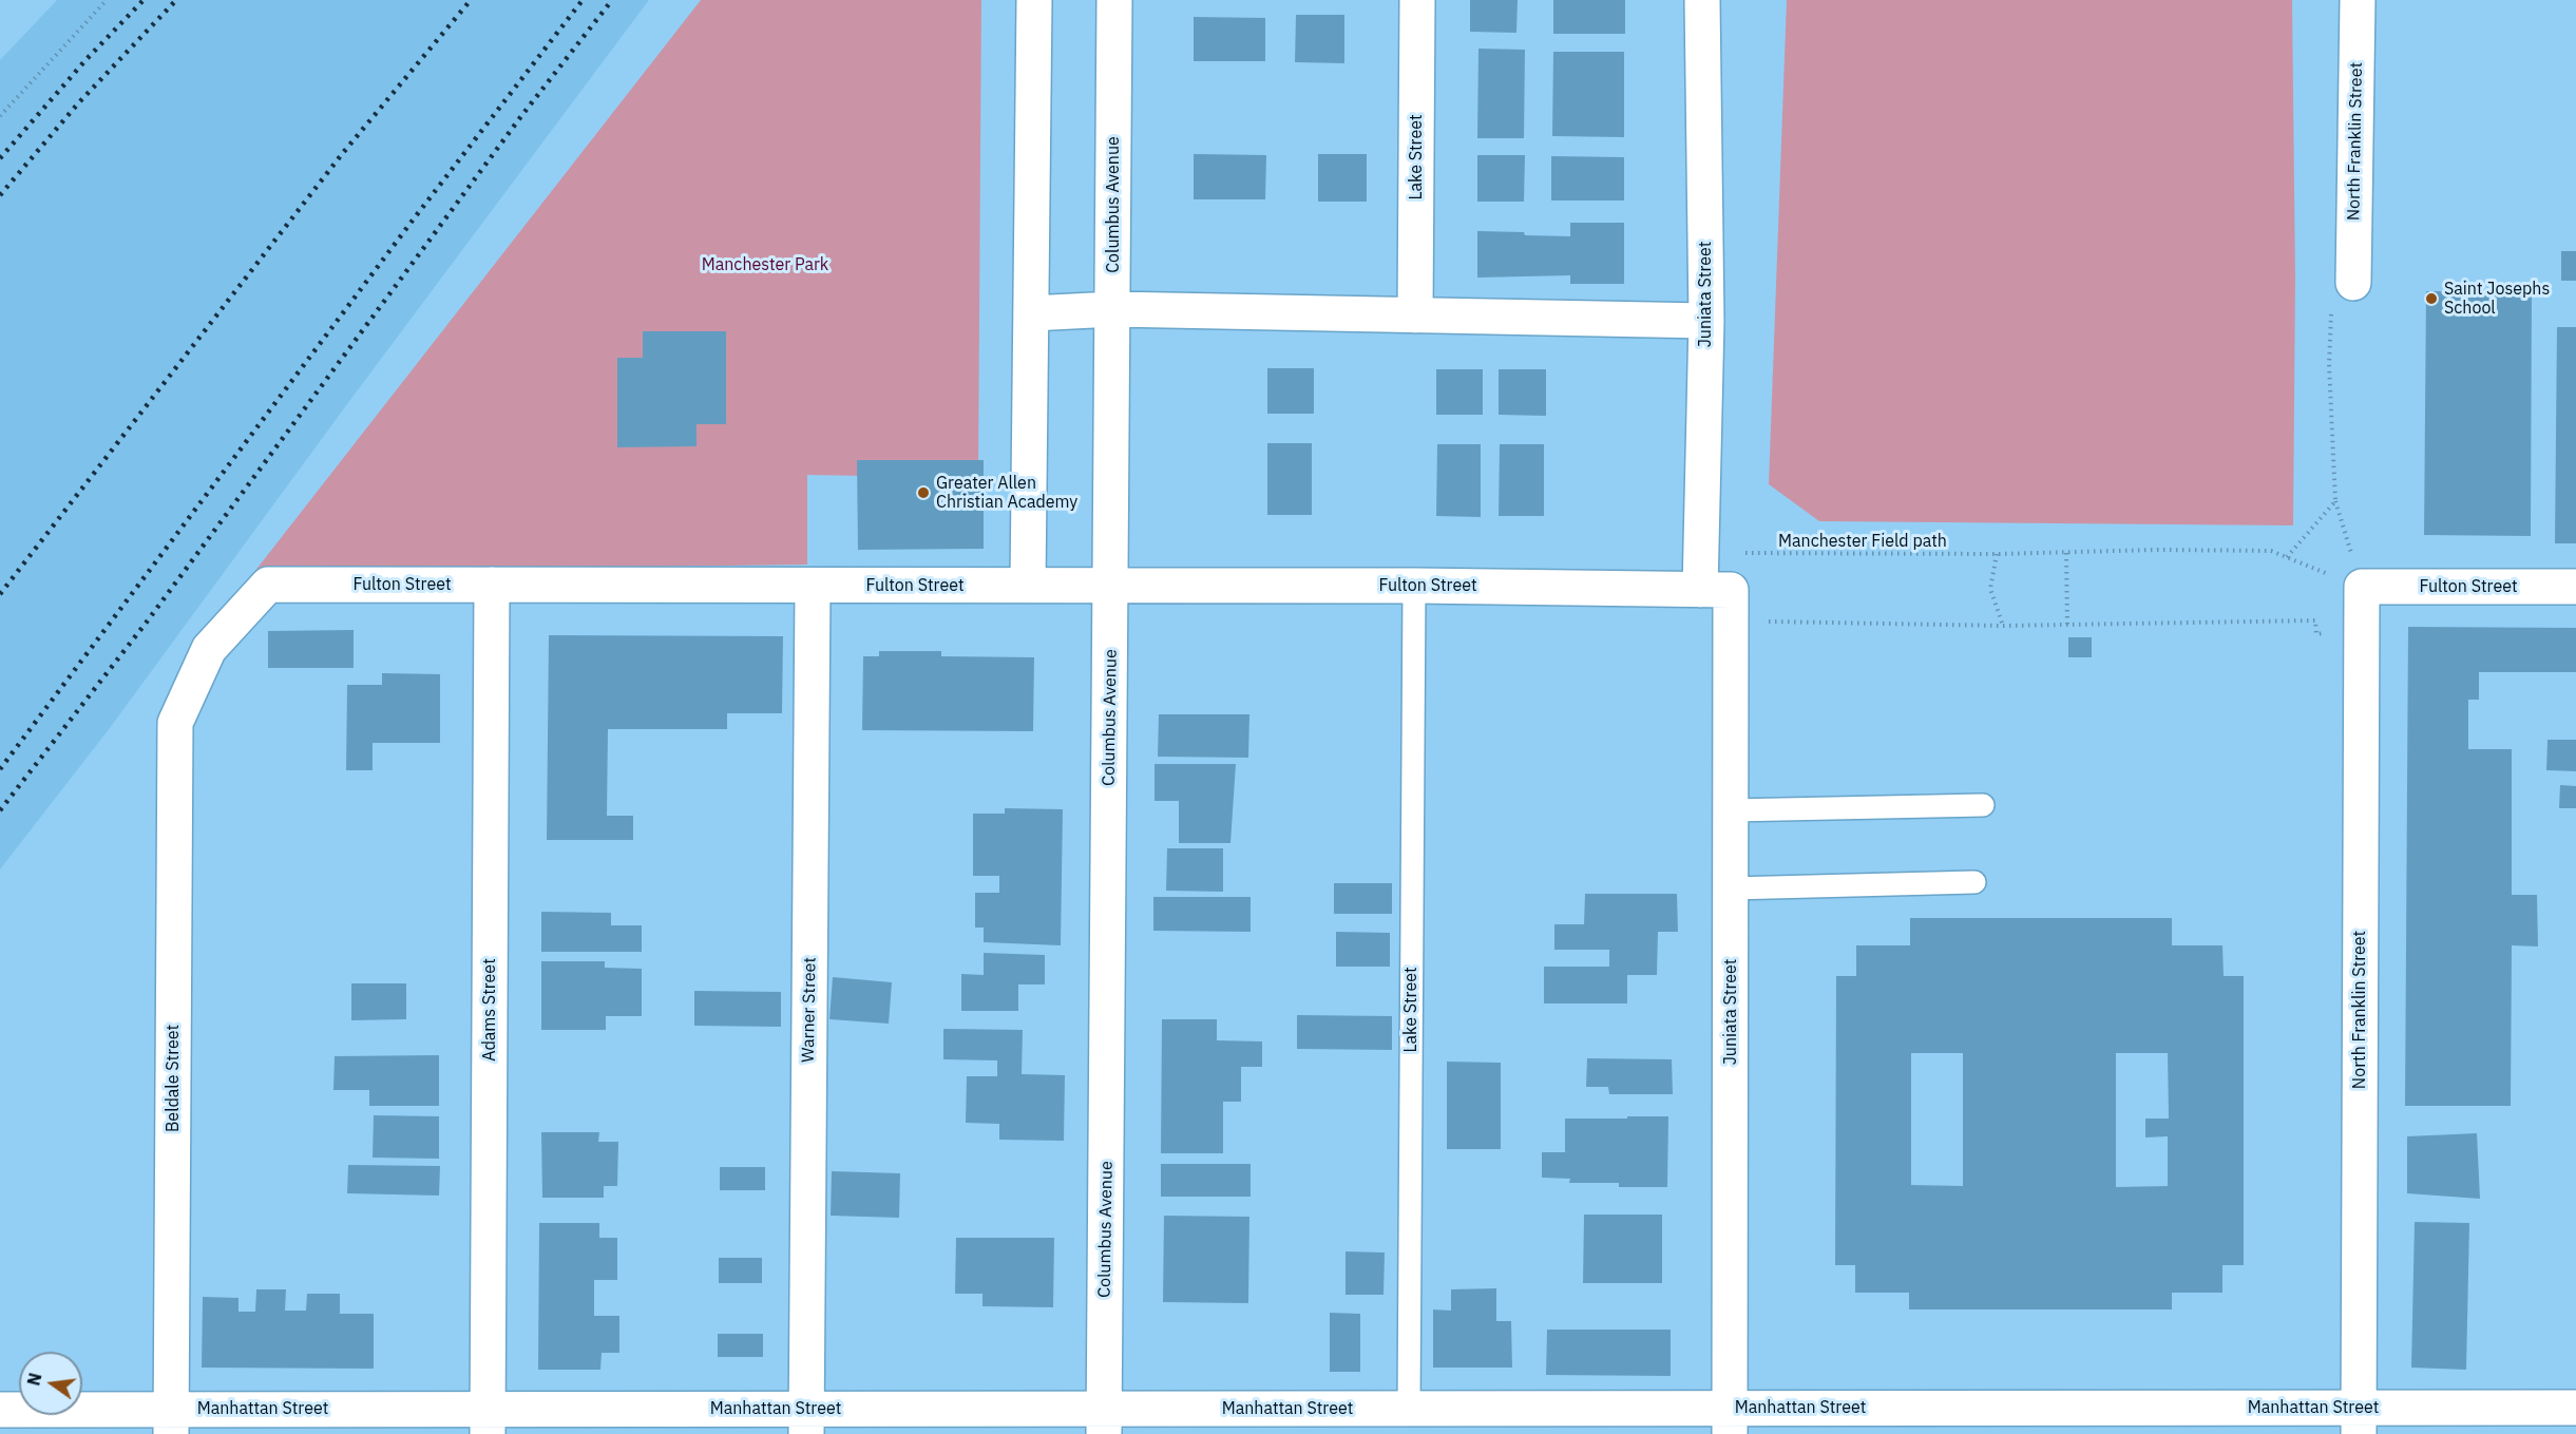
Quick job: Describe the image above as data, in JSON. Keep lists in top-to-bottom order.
{
  "streets": {
    "street": [
      "North Franklin Street",
      "Lake Street",
      "Columbus Avenue",
      "Juniata Street",
      "Fulton Street",
      "Adams Street",
      "Warner Street",
      "Beldale Street",
      "Manhattan Street"
    ],
    "path": ["Manchester Field path"]
  },
  "crossings": [
    ["North Franklin Street", "Fulton Street"],
    ["North Franklin Street", "Manhattan Street"],
    ["Lake Street", "Fulton Street"],
    ["Lake Street", "Manhattan Street"],
    ["Columbus Avenue", "Fulton Street"],
    ["Columbus Avenue", "Manhattan Street"],
    ["Juniata Street", "Fulton Street"],
    ["Juniata Street", "Manhattan Street"],
    ["Fulton Street", "Adams Street"],
    ["Fulton Street", "Warner Street"],
    ["Fulton Street", "Beldale Street"],
    ["Adams Street", "Manhattan Street"],
    ["Warner Street", "Manhattan Street"],
    ["Beldale Street", "Manhattan Street"]
  ],
  "parks": ["Manchester Park"],
  "places": ["Saint Josephs School", "Greater Allen Christian Academy"],
  "north": "left"
}
